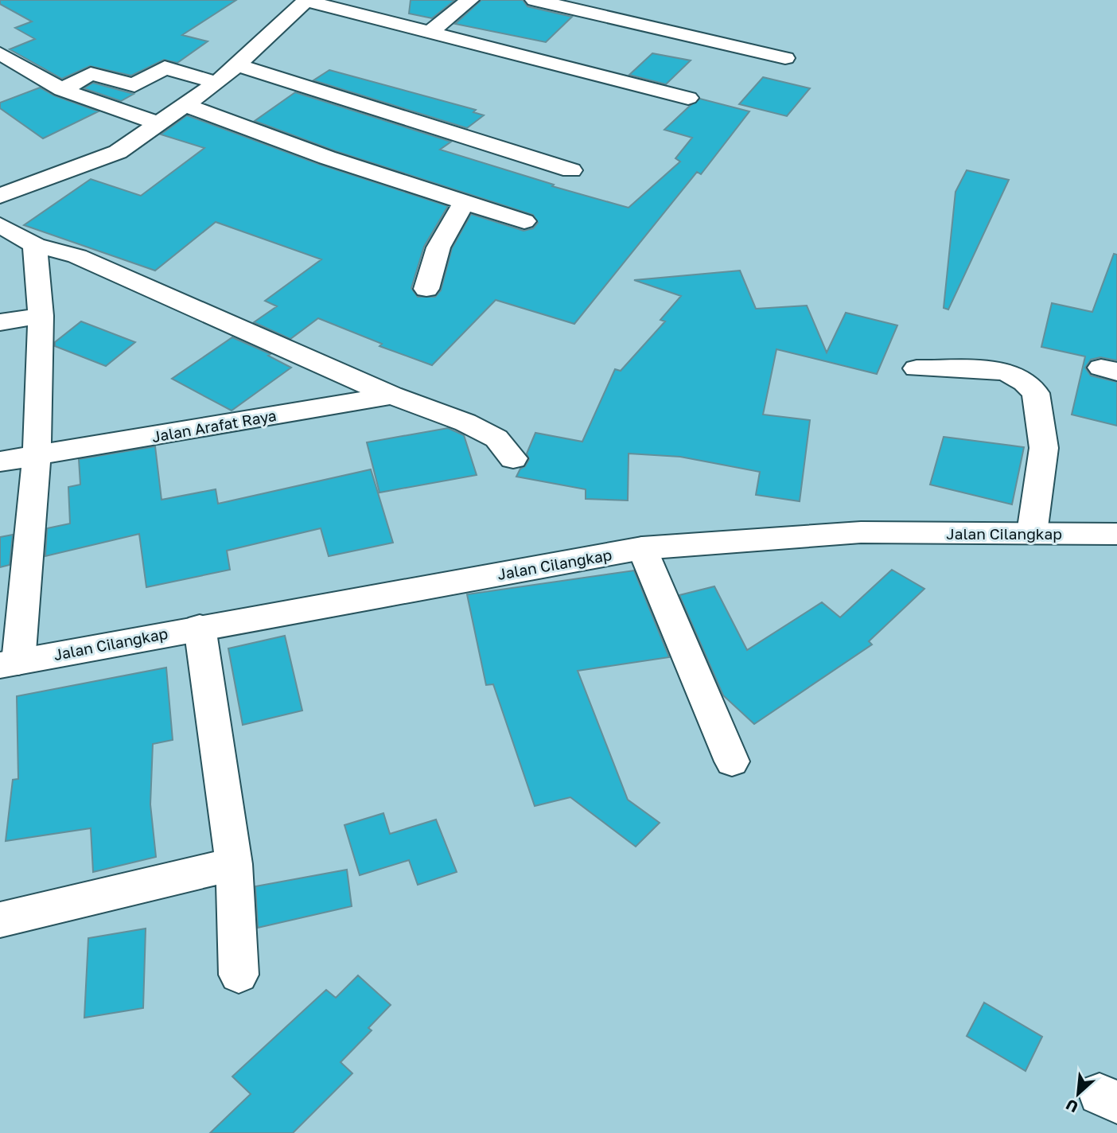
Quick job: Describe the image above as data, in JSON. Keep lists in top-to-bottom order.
{
  "streets": {
    "street": ["Jalan Arafat Raya", "Jalan Cilangkap"]
  },
  "north": "bottom left"
}
